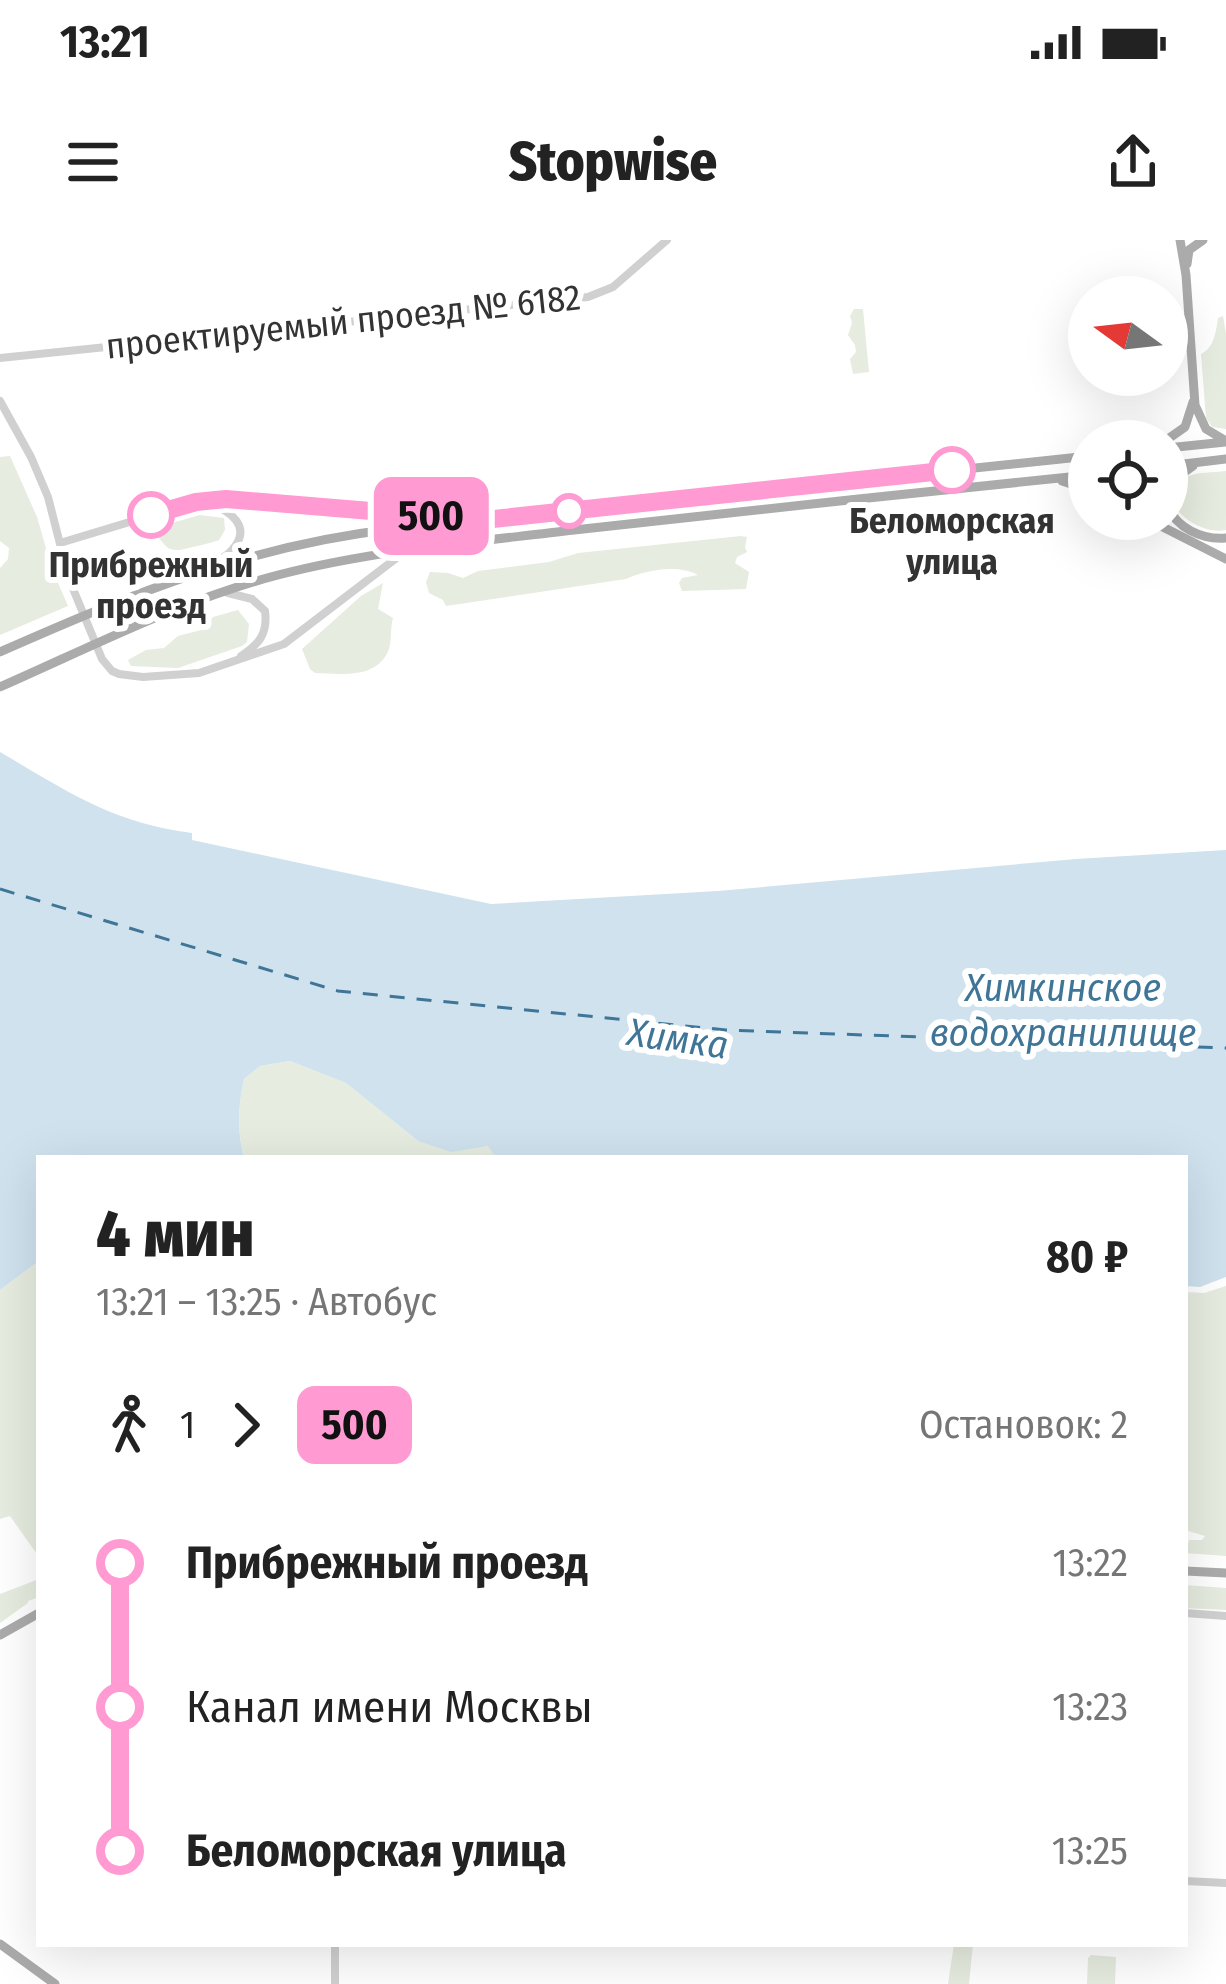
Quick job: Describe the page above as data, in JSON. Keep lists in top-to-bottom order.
{
  "streets": {
    "street": ["проектируемый проезд № 6182"]
  },
  "water": ["Химкинское водохранилище", "Химка"],
  "places": ["Беломорская улица", "Прибрежный проезд"],
  "lines": ["bus line 500"],
  "north": "left",
  "page": {
    "status": "13:21",
    "header": "Stopwise",
    "on_map": "500",
    "heading": ["4 мин", "13:21 – 13:25 · Автобус", "80 ₽"],
    "legs": ["1", "500", "Остановок: 2"],
    "list": [
      {
        "name": "Прибрежный проезд",
        "value": "13:22"
      },
      {
        "name": "Канал имени Москвы",
        "value": "13:23"
      },
      {
        "name": "Беломорская улица",
        "value": "13:25"
      }
    ]
  }
}
